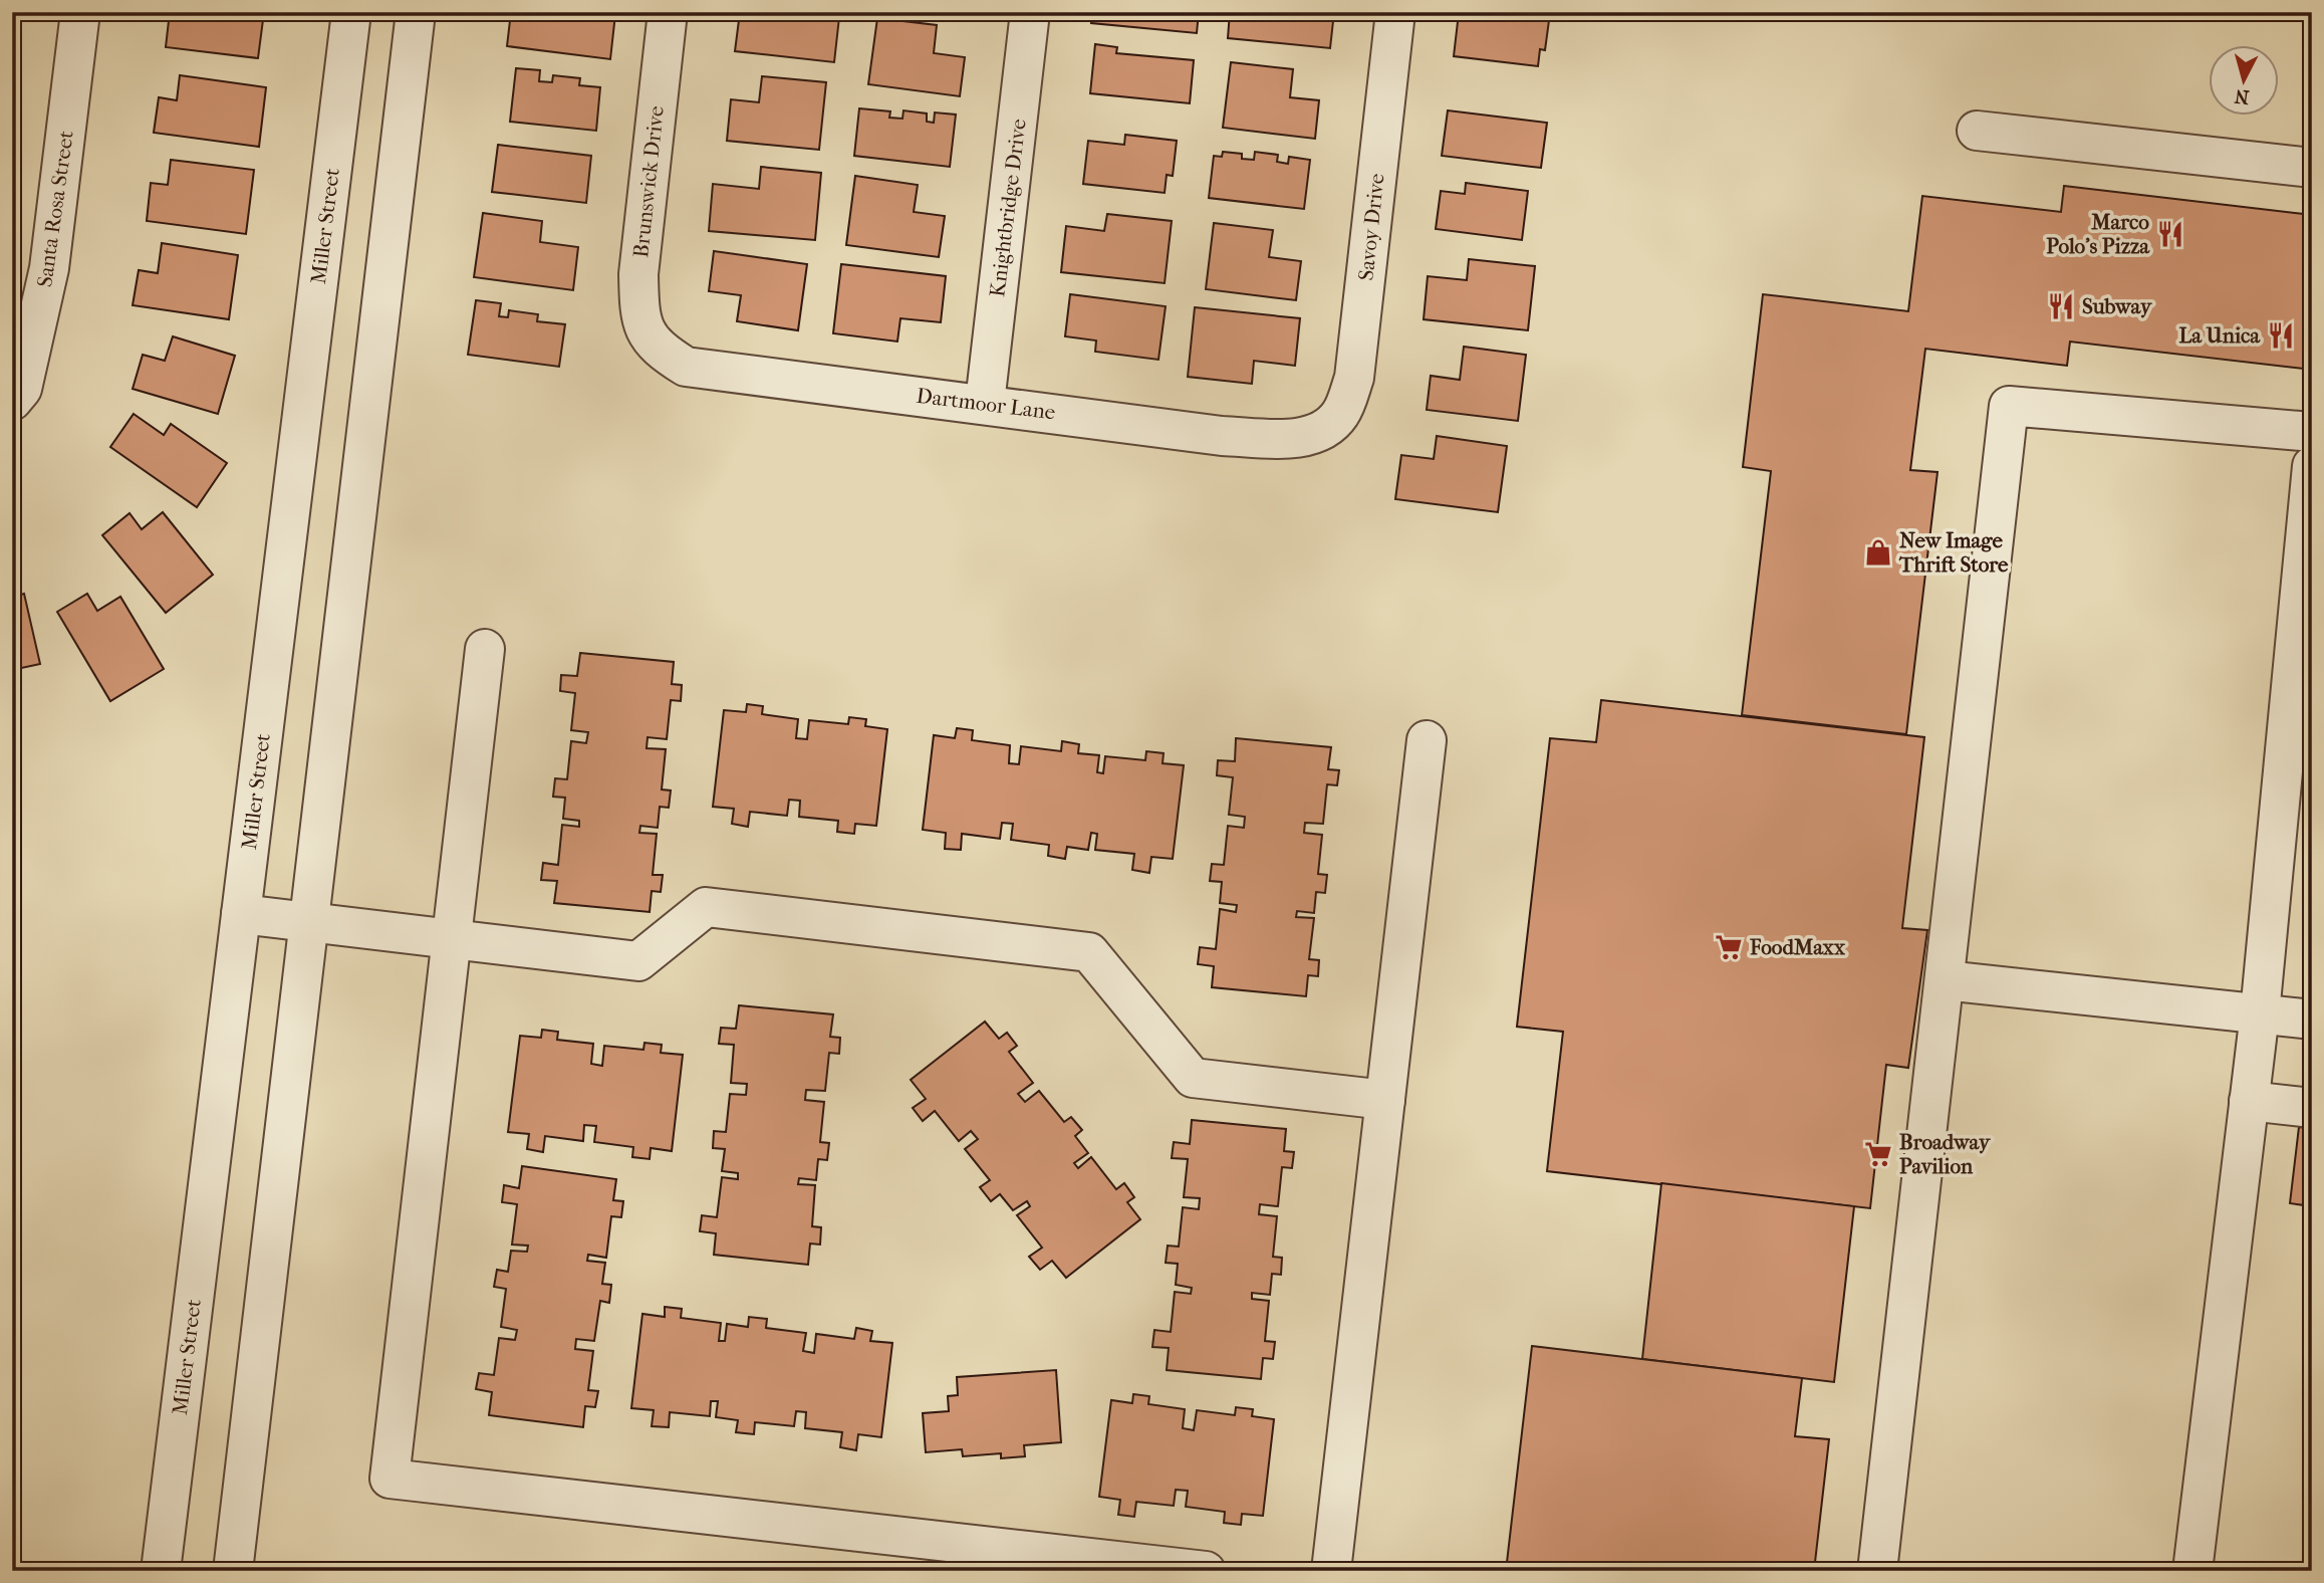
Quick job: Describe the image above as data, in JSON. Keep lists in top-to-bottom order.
{
  "streets": {
    "street": [
      "Brunswick Drive",
      "Knightbridge Drive",
      "Santa Rosa Street",
      "Miller Street",
      "Savoy Drive",
      "Dartmoor Lane"
    ]
  },
  "crossings": [
    ["Brunswick Drive", "Dartmoor Lane"],
    ["Knightbridge Drive", "Dartmoor Lane"],
    ["Savoy Drive", "Dartmoor Lane"]
  ],
  "places": {
    "restaurant": ["Marco Polo's Pizza", "Subway", "La Unica"],
    "shop": ["New Image Thrift Store"],
    "supermarket": ["FoodMaxx", "Broadway Pavilion"]
  },
  "north": "bottom"
}
